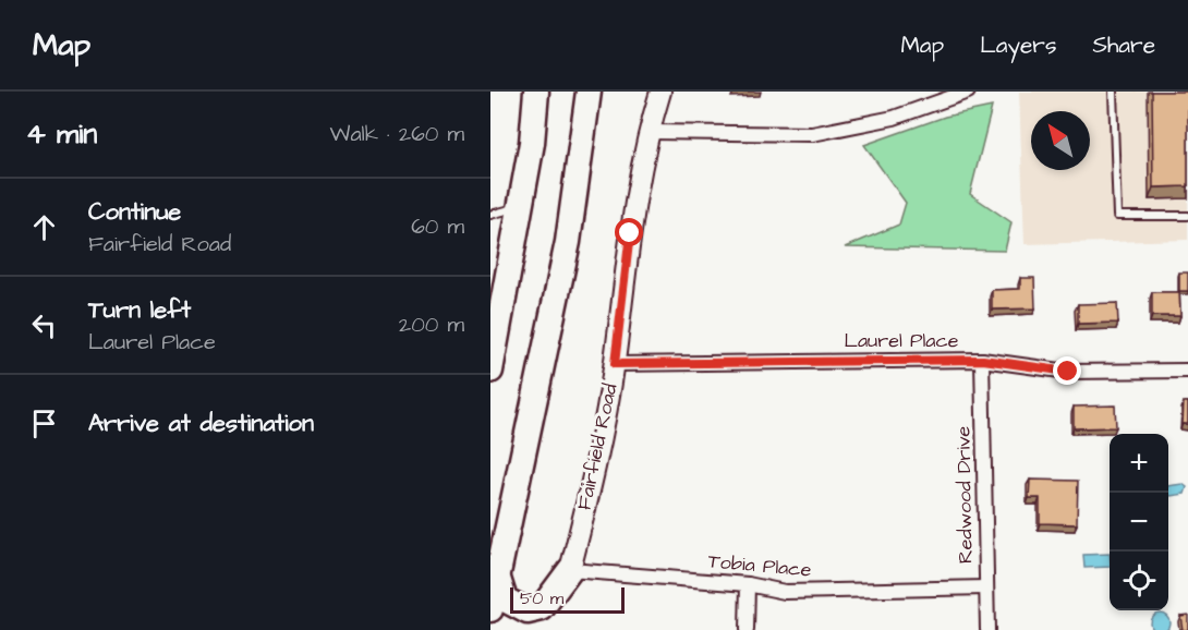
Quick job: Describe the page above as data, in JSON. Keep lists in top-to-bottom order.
{
  "streets": {
    "street": [
      "Laurel Place",
      "Fairfield Road",
      "Redwood Drive",
      "Tobia Place"
    ]
  },
  "crossings": [
    ["Laurel Place", "Fairfield Road"],
    ["Laurel Place", "Redwood Drive"],
    ["Fairfield Road", "Tobia Place"],
    ["Redwood Drive", "Tobia Place"]
  ],
  "scale_bar": "50 m",
  "north": "top left",
  "page": {
    "header": "Map",
    "nav": ["Map", "Layers", "Share"],
    "heading": ["4 min", "Walk · 260 m"],
    "list": [
      ["Continue", "Fairfield Road", "60 m"],
      ["Turn left", "Laurel Place", "200 m"],
      "Arrive at destination"
    ],
    "map_buttons": ["+", "−"],
    "scale": "50 m"
  }
}
